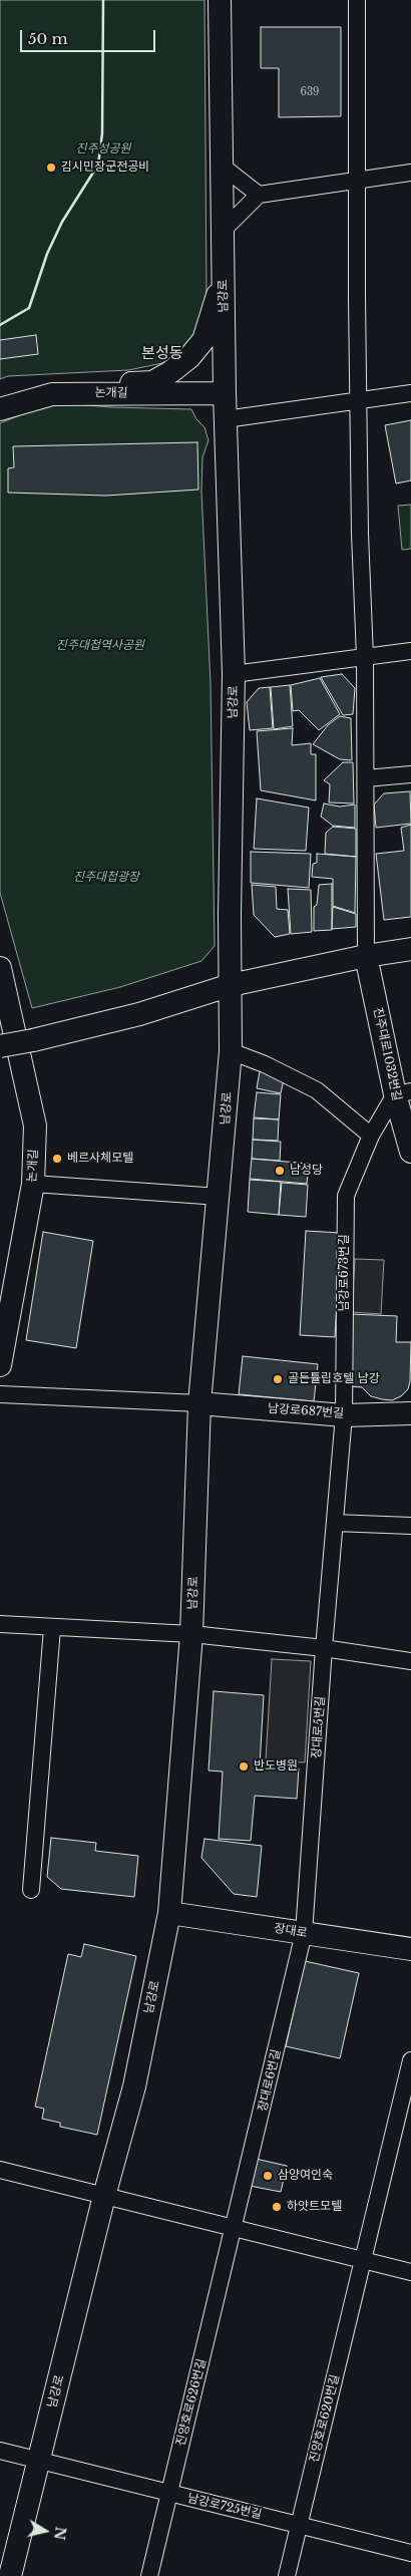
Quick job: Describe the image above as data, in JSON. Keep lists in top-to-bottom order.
{
  "streets": {
    "street": [
      "남강로",
      "논개길",
      "진주대로1032번길",
      "남강로673번길",
      "남강로687번길",
      "장대로5번길",
      "장대로",
      "장대로6번길",
      "진양호로626번길",
      "진양호로620번길",
      "남강로725번길"
    ]
  },
  "crossings": [
    ["남강로", "논개길"],
    ["남강로", "남강로687번길"],
    ["남강로", "장대로"],
    ["남강로", "남강로725번길"],
    ["진주대로1032번길", "남강로673번길"],
    ["남강로673번길", "남강로687번길"],
    ["남강로673번길", "장대로5번길"],
    ["남강로687번길", "장대로5번길"],
    ["장대로5번길", "장대로"],
    ["장대로5번길", "장대로6번길"],
    ["장대로", "장대로6번길"],
    ["장대로6번길", "진양호로626번길"],
    ["진양호로626번길", "남강로725번길"],
    ["진양호로620번길", "남강로725번길"]
  ],
  "districts": ["본성동"],
  "parks": ["진주성공원", "진주대첩역사공원", "진주대첩광장"],
  "places": [
    "김시민장군전공비",
    "베르사체모텔",
    "남성당",
    "골든튤립호텔 남강",
    "반도병원",
    "삼양여인숙",
    "하얏트모텔"
  ],
  "house_numbers": ["639"],
  "scale_bar": "50 m",
  "north": "right"
}
